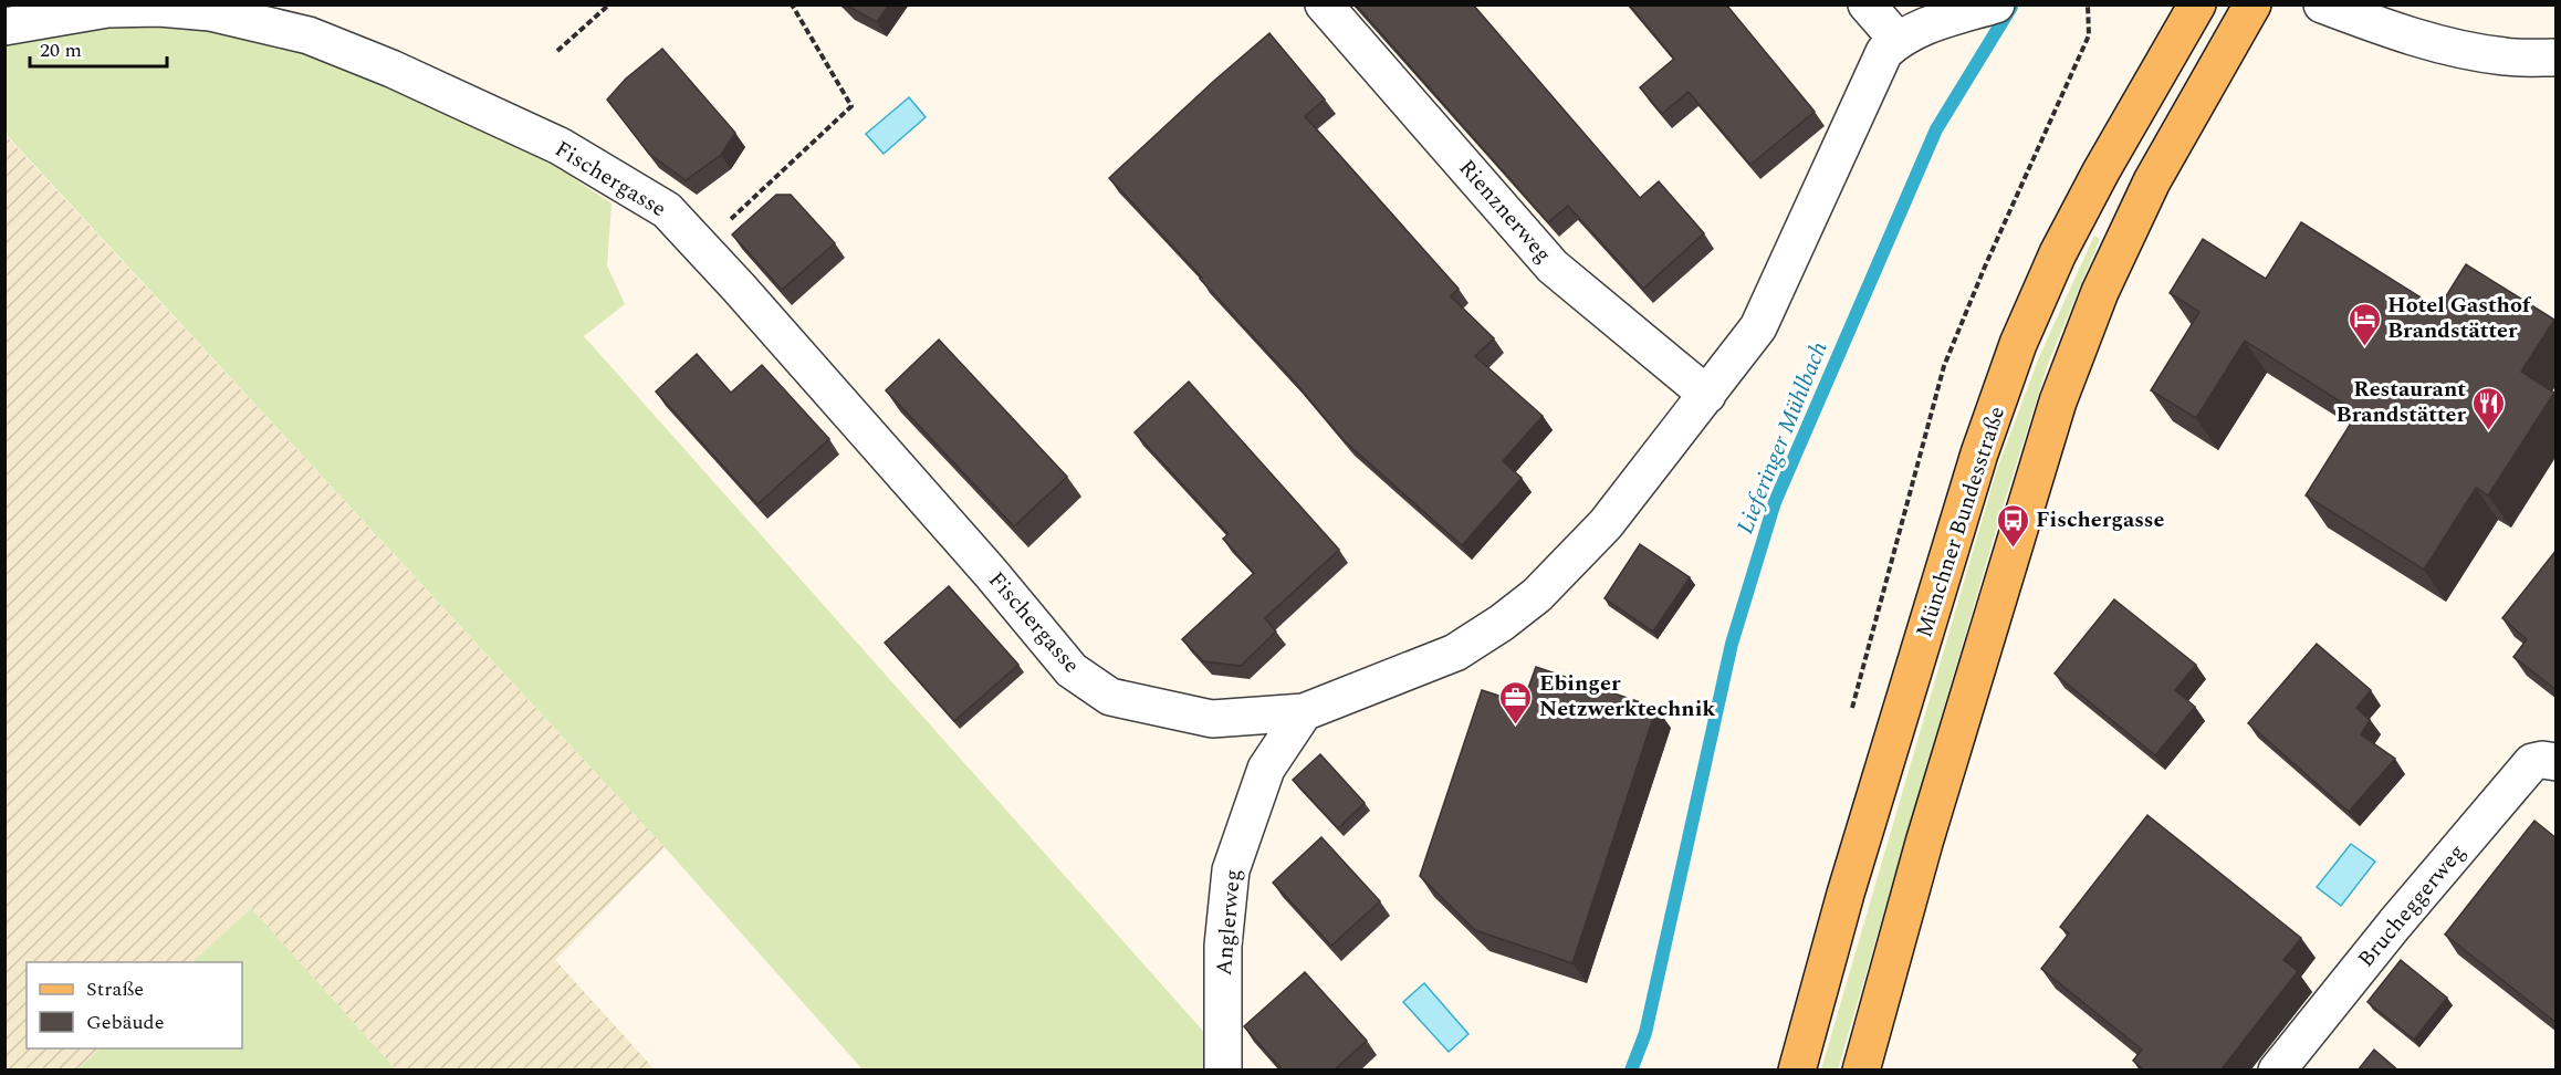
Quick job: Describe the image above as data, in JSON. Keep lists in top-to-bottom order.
{
  "streets": {
    "main road": ["Münchner Bundesstraße"],
    "street": [
      "Fischergasse",
      "Rienznerweg",
      "Brucheggerweg",
      "Anglerweg"
    ]
  },
  "crossings": [
    ["Fischergasse", "Rienznerweg"],
    ["Fischergasse", "Anglerweg"]
  ],
  "water": ["Lieferinger Mühlbach"],
  "places": {
    "hotel": ["Hotel Gasthof Brandstätter"],
    "restaurant": ["Restaurant Brandstätter"],
    "bus stop": ["Fischergasse"],
    "office": ["Ebinger Netzwerktechnik"]
  },
  "legend": ["Straße", "Gebäude"],
  "scale_bar": "20 m"
}
